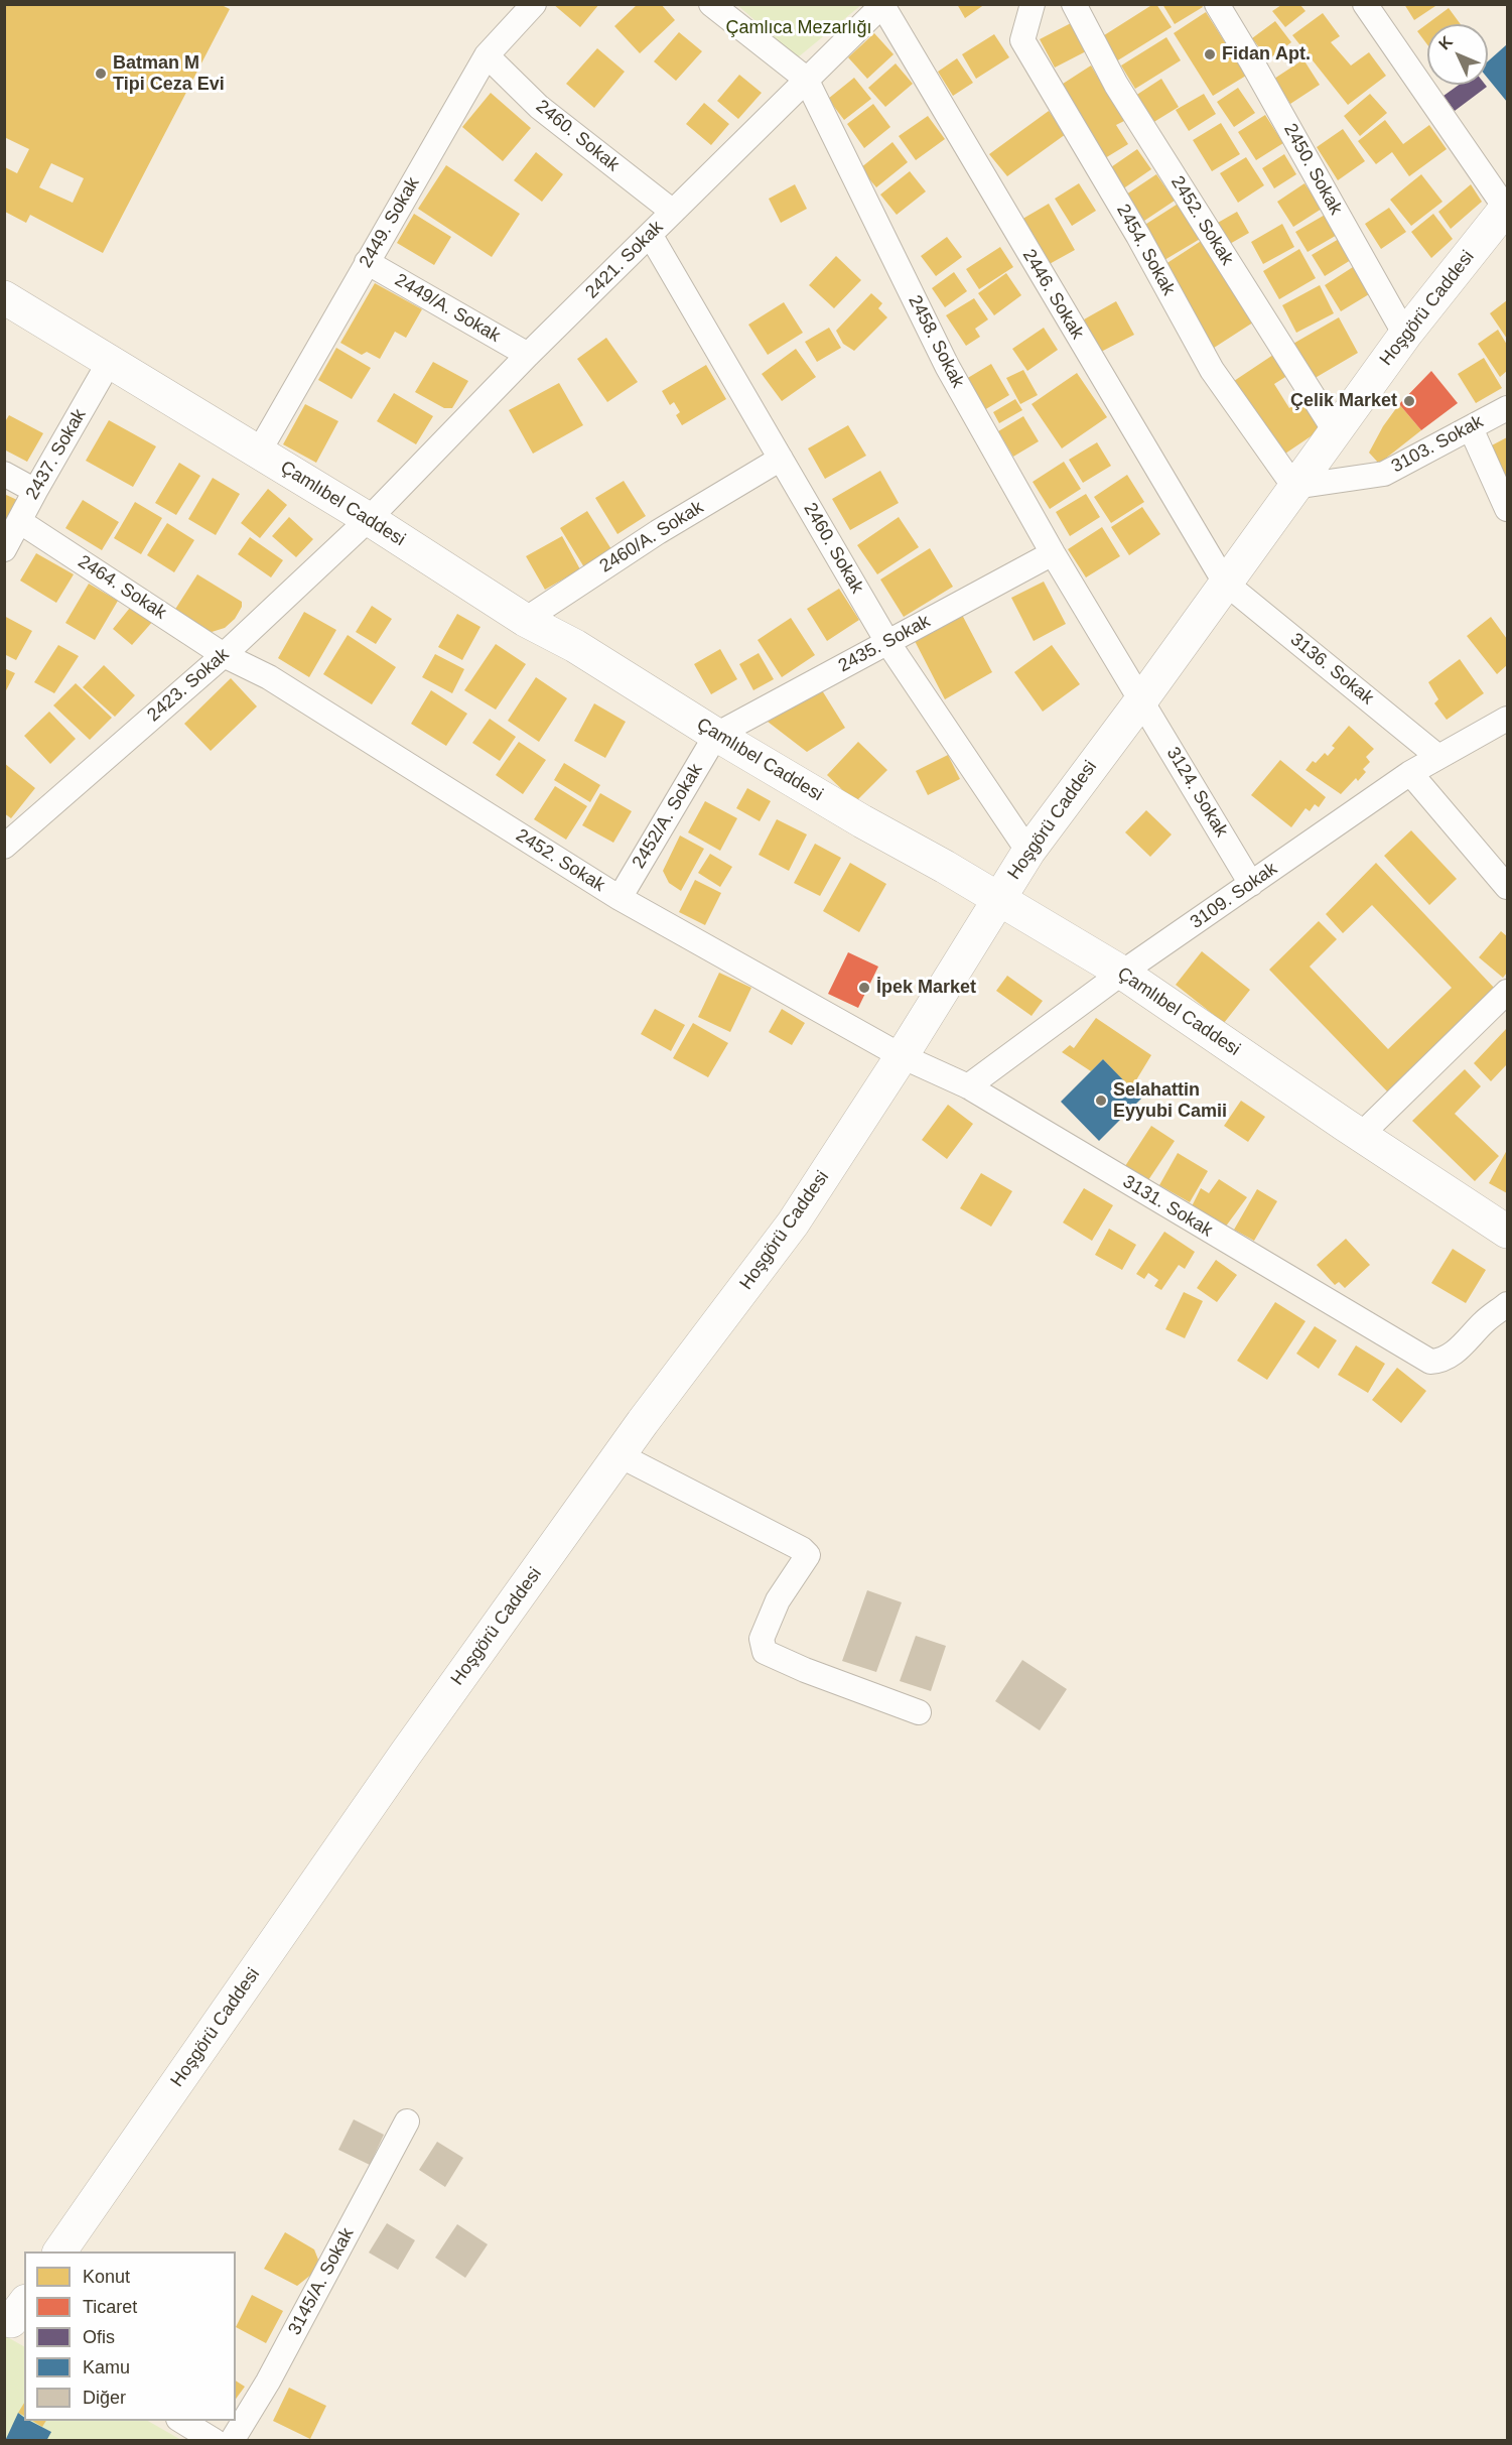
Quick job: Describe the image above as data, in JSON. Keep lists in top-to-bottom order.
{
  "streets": {
    "street": [
      "2460. Sokak",
      "2450. Sokak",
      "2452. Sokak",
      "2449. Sokak",
      "2454. Sokak",
      "2421. Sokak",
      "2446. Sokak",
      "2449/A. Sokak",
      "Hoşgörü Caddesi",
      "2458. Sokak",
      "3103. Sokak",
      "2437. Sokak",
      "Çamlıbel Caddesi",
      "2460/A. Sokak",
      "2464. Sokak",
      "2435. Sokak",
      "3136. Sokak",
      "2423. Sokak",
      "3124. Sokak",
      "2452/A. Sokak",
      "3109. Sokak",
      "3131. Sokak",
      "3145/A. Sokak"
    ]
  },
  "crossings": [
    ["2460. Sokak", "2449. Sokak"],
    ["2460. Sokak", "2421. Sokak"],
    ["2460. Sokak", "Hoşgörü Caddesi"],
    ["2460. Sokak", "2460/A. Sokak"],
    ["2460. Sokak", "2435. Sokak"],
    ["2450. Sokak", "Hoşgörü Caddesi"],
    ["2452. Sokak", "Hoşgörü Caddesi"],
    ["2452. Sokak", "2464. Sokak"],
    ["2452. Sokak", "2423. Sokak"],
    ["2452. Sokak", "2452/A. Sokak"],
    ["2452. Sokak", "3131. Sokak"],
    ["2449. Sokak", "2449/A. Sokak"],
    ["2449. Sokak", "Çamlıbel Caddesi"],
    ["2454. Sokak", "Hoşgörü Caddesi"],
    ["2454. Sokak", "3103. Sokak"],
    ["2421. Sokak", "2446. Sokak"],
    ["2421. Sokak", "2449/A. Sokak"],
    ["2421. Sokak", "2458. Sokak"],
    ["2421. Sokak", "Çamlıbel Caddesi"],
    ["2421. Sokak", "2423. Sokak"],
    ["2446. Sokak", "Hoşgörü Caddesi"],
    ["2446. Sokak", "3136. Sokak"],
    ["Hoşgörü Caddesi", "2458. Sokak"],
    ["Hoşgörü Caddesi", "3103. Sokak"],
    ["Hoşgörü Caddesi", "Çamlıbel Caddesi"],
    ["Hoşgörü Caddesi", "3136. Sokak"],
    ["Hoşgörü Caddesi", "3124. Sokak"],
    ["Hoşgörü Caddesi", "3131. Sokak"],
    ["2458. Sokak", "2435. Sokak"],
    ["2458. Sokak", "3124. Sokak"],
    ["2437. Sokak", "Çamlıbel Caddesi"],
    ["2437. Sokak", "2464. Sokak"],
    ["Çamlıbel Caddesi", "2460/A. Sokak"],
    ["Çamlıbel Caddesi", "2435. Sokak"],
    ["Çamlıbel Caddesi", "2423. Sokak"],
    ["Çamlıbel Caddesi", "2452/A. Sokak"],
    ["Çamlıbel Caddesi", "3109. Sokak"],
    ["2464. Sokak", "2423. Sokak"],
    ["2435. Sokak", "2452/A. Sokak"],
    ["3136. Sokak", "3109. Sokak"],
    ["3124. Sokak", "3109. Sokak"],
    ["3109. Sokak", "3131. Sokak"]
  ],
  "parks": ["Çamlıca Mezarlığı"],
  "places": [
    "Fidan Apt.",
    "Batman M Tipi Ceza Evi",
    "Çelik Market",
    "İpek Market",
    "Selahattin Eyyubi Camii"
  ],
  "legend": [
    "Konut",
    "Ticaret",
    "Ofis",
    "Kamu",
    "Diğer"
  ],
  "north": "top left"
}
